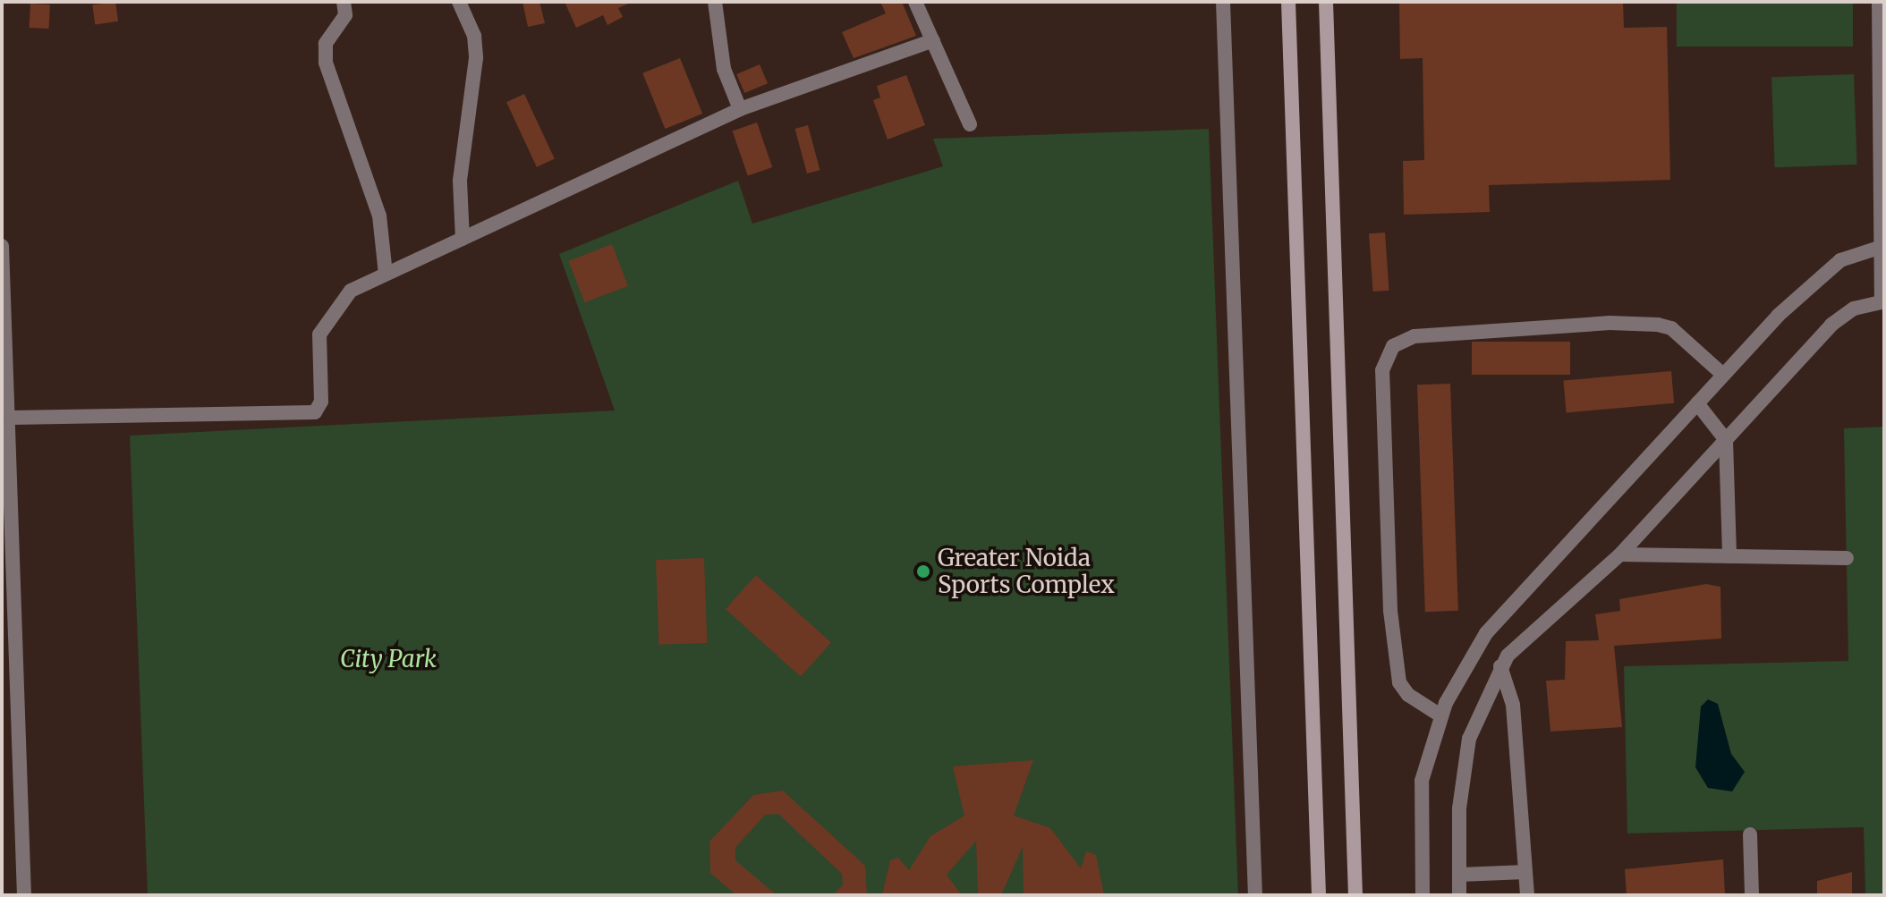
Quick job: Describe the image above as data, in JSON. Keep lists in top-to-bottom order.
{
  "parks": ["City Park"],
  "places": ["Greater Noida Sports Complex"]
}
